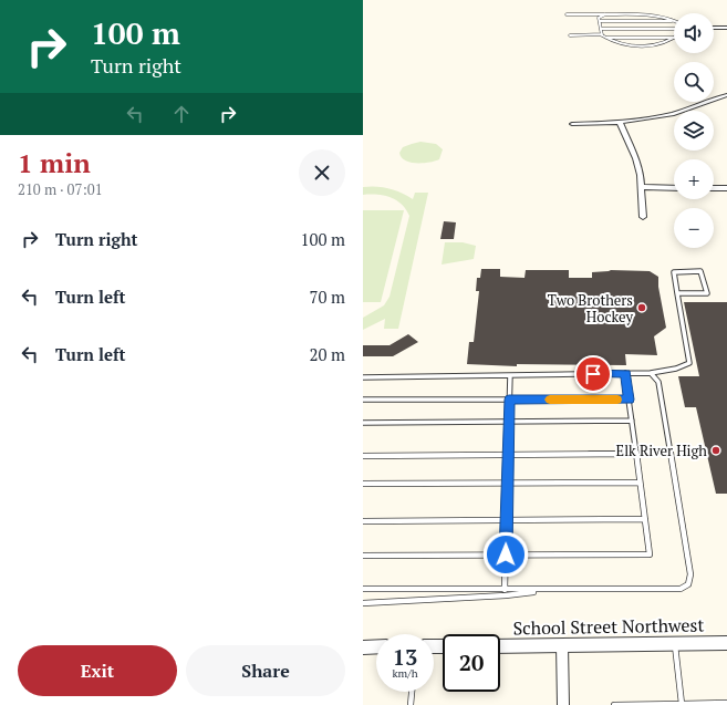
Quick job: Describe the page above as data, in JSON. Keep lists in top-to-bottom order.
{
  "streets": {
    "street": ["School Street Northwest"]
  },
  "places": ["Two Brothers Hockey", "Elk River High"],
  "page": {
    "turn": ["100 m", "Turn right"],
    "map_buttons": ["+", "−"],
    "heading": ["1 min", "210 m · 07:01"],
    "list": [
      {
        "name": "Turn right",
        "value": "100 m"
      },
      {
        "name": "Turn left",
        "value": "70 m"
      },
      {
        "name": "Turn left",
        "value": "20 m"
      }
    ],
    "speed": "13 km/h",
    "limit": "20",
    "buttons": ["Exit", "Share"]
  }
}
